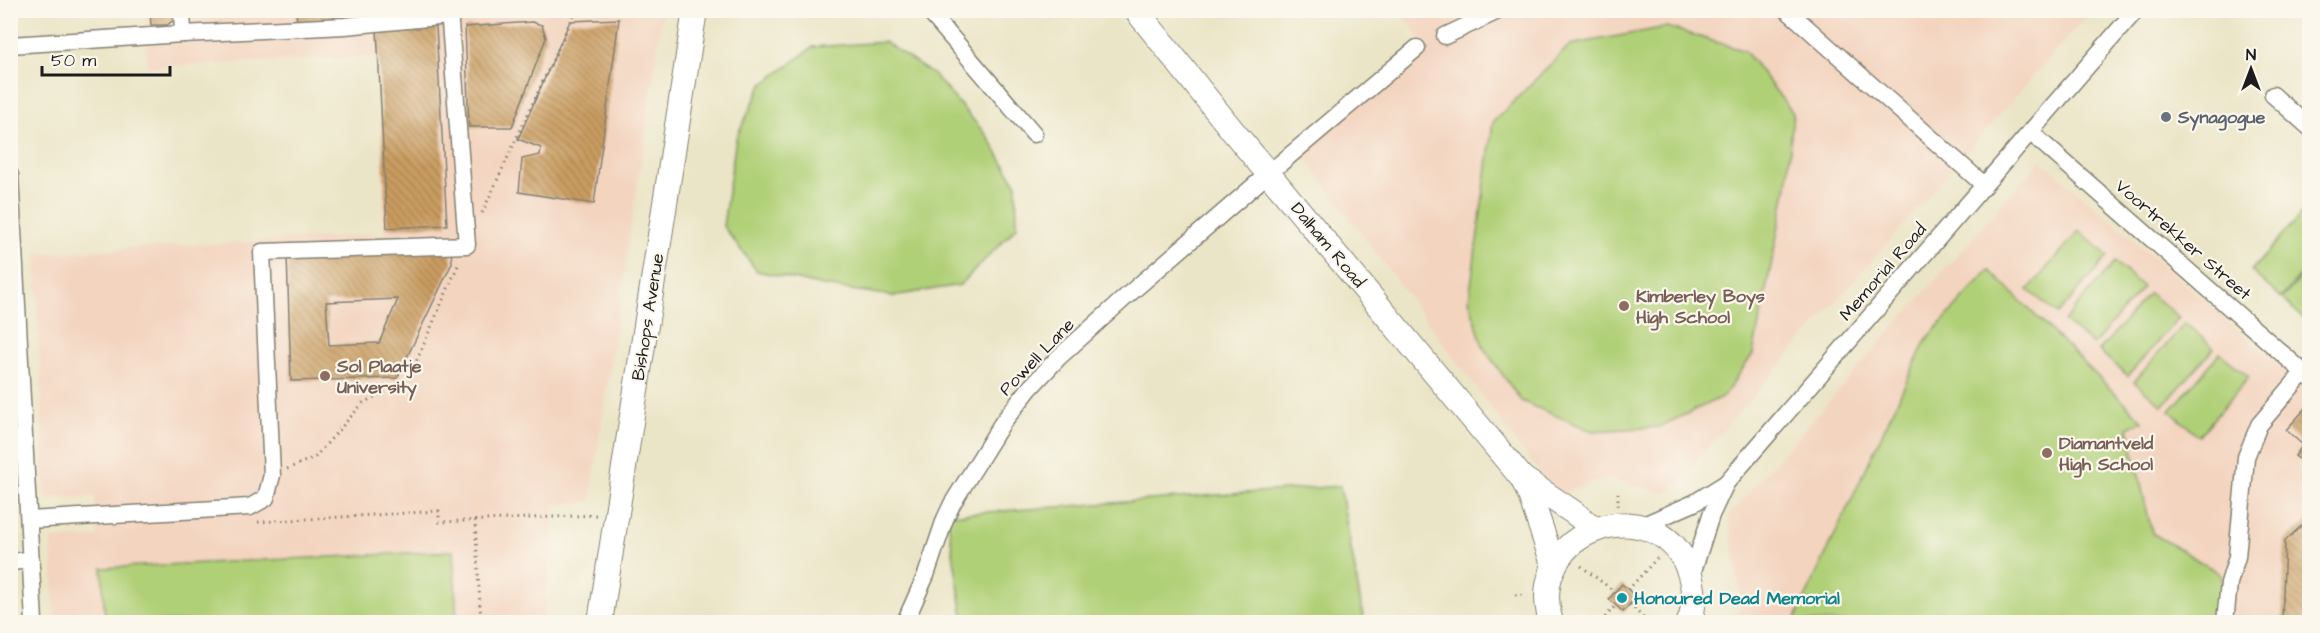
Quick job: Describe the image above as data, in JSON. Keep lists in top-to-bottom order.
{
  "streets": {
    "highway": ["Dalham Road", "Bishops Avenue"],
    "street": ["Voortrekker Street", "Memorial Road", "Powell Lane"]
  },
  "crossings": [
    ["Voortrekker Street", "Memorial Road"],
    ["Dalham Road", "Powell Lane"]
  ],
  "places": [
    "Synagogue",
    "Kimberley Boys High School",
    "Sol Plaatje University",
    "Diamantveld High School",
    "Honoured Dead Memorial"
  ],
  "scale_bar": "50 m",
  "north": "top"
}
